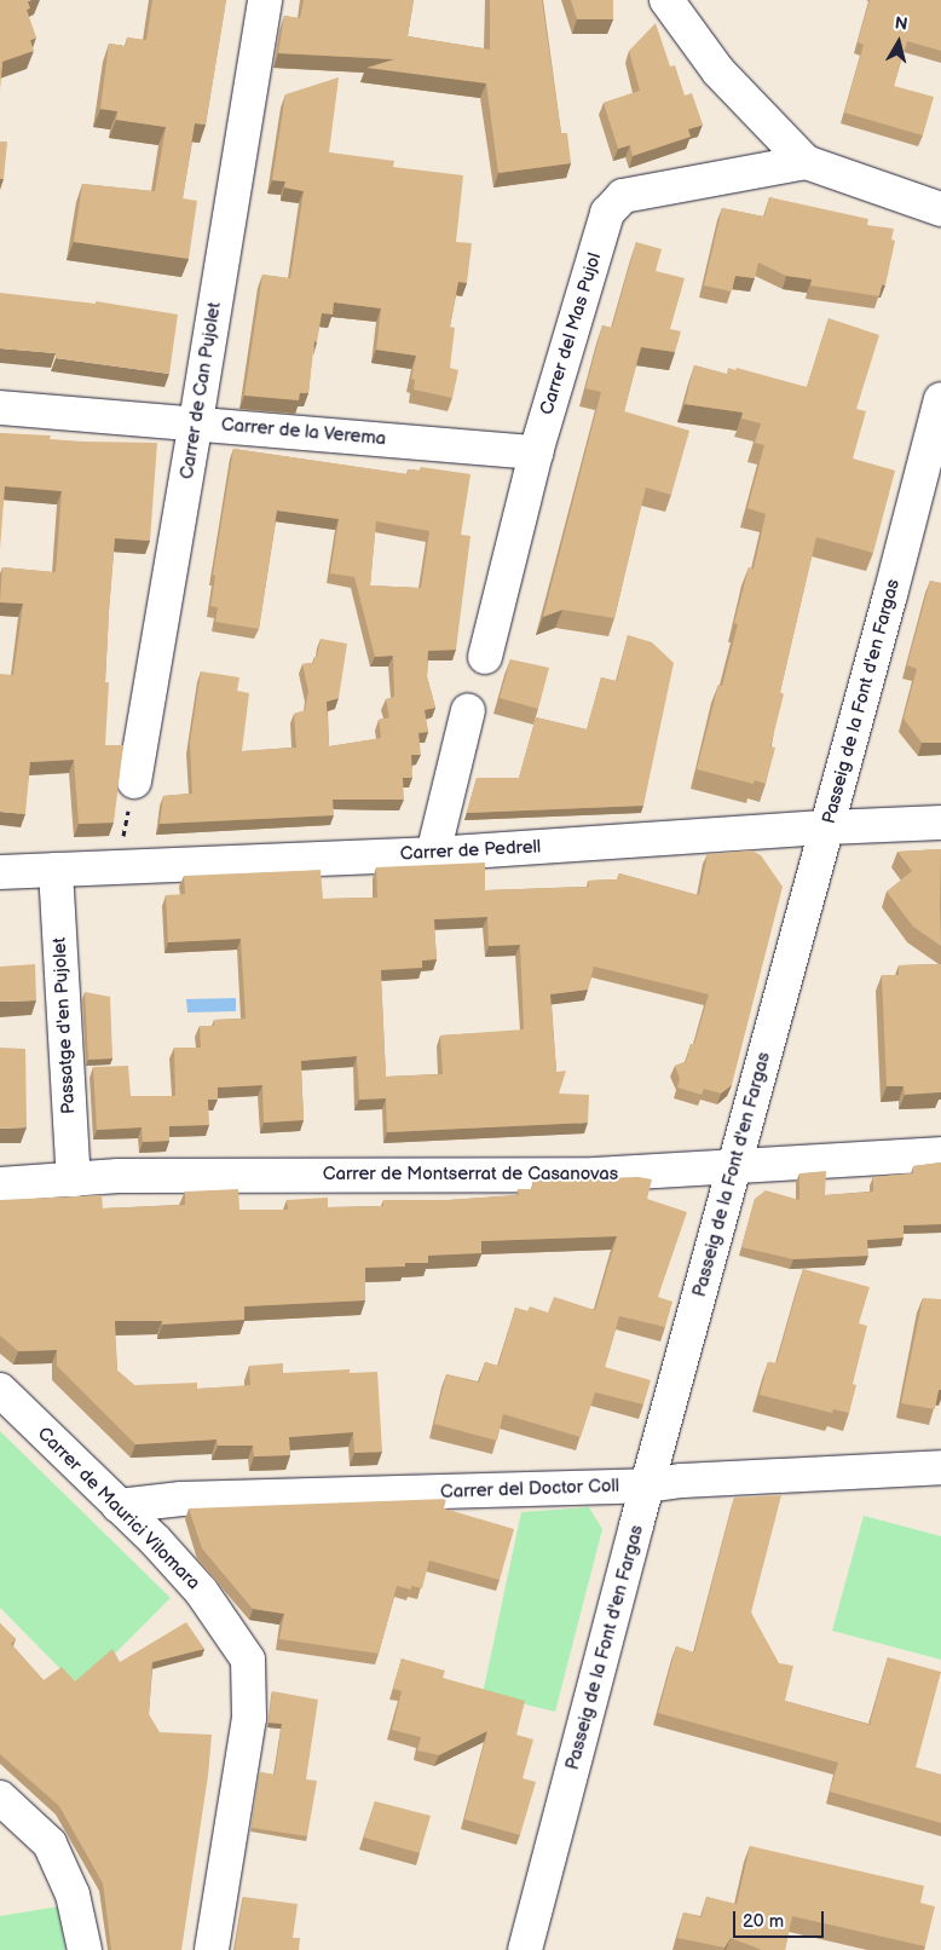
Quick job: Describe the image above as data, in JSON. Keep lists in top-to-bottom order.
{
  "streets": {
    "street": [
      "Carrer del Mas Pujol",
      "Carrer de Can Pujolet",
      "Carrer de la Verema",
      "Passeig de la Font d'en Fargas",
      "Carrer de Pedrell",
      "Passatge d'en Pujolet",
      "Carrer de Montserrat de Casanovas",
      "Carrer del Doctor Coll",
      "Carrer de Maurici Vilomara"
    ]
  },
  "crossings": [
    ["Carrer del Mas Pujol", "Carrer de la Verema"],
    ["Carrer de Can Pujolet", "Carrer de la Verema"],
    ["Passeig de la Font d'en Fargas", "Carrer de Pedrell"],
    ["Passeig de la Font d'en Fargas", "Carrer de Montserrat de Casanovas"],
    ["Passeig de la Font d'en Fargas", "Carrer del Doctor Coll"],
    ["Carrer de Pedrell", "Passatge d'en Pujolet"],
    ["Passatge d'en Pujolet", "Carrer de Montserrat de Casanovas"],
    ["Carrer del Doctor Coll", "Carrer de Maurici Vilomara"]
  ],
  "scale_bar": "20 m",
  "north": "top"
}
